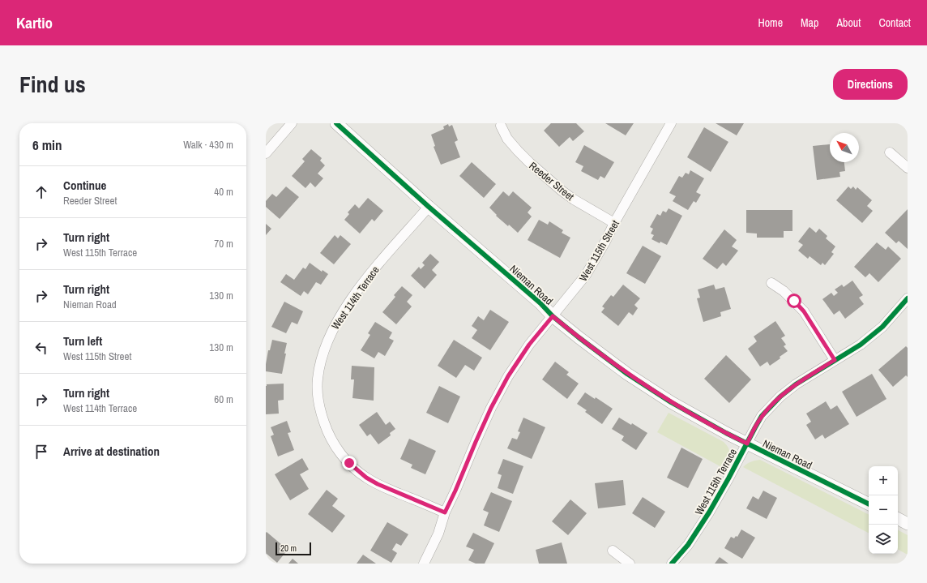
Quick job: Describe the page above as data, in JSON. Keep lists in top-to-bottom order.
{
  "streets": {
    "street": [
      "Reeder Street",
      "West 115th Street",
      "Nieman Road",
      "West 114th Terrace",
      "West 115th Terrace"
    ]
  },
  "crossings": [
    ["Reeder Street", "West 115th Street"],
    ["West 115th Street", "Nieman Road"],
    ["West 115th Street", "West 114th Terrace"],
    ["Nieman Road", "West 114th Terrace"],
    ["Nieman Road", "West 115th Terrace"]
  ],
  "scale_bar": "20 m",
  "north": "top left",
  "page": {
    "header": "Kartio",
    "nav": [
      "Home",
      "Map",
      "About",
      "Contact"
    ],
    "title": "Find us",
    "buttons": "Directions",
    "heading": ["6 min", "Walk · 430 m"],
    "list": [
      ["Continue", "Reeder Street", "40 m"],
      ["Turn right", "West 115th Terrace", "70 m"],
      ["Turn right", "Nieman Road", "130 m"],
      ["Turn left", "West 115th Street", "130 m"],
      ["Turn right", "West 114th Terrace", "60 m"],
      "Arrive at destination"
    ],
    "map_buttons": ["+", "−"],
    "scale": "20 m"
  }
}
